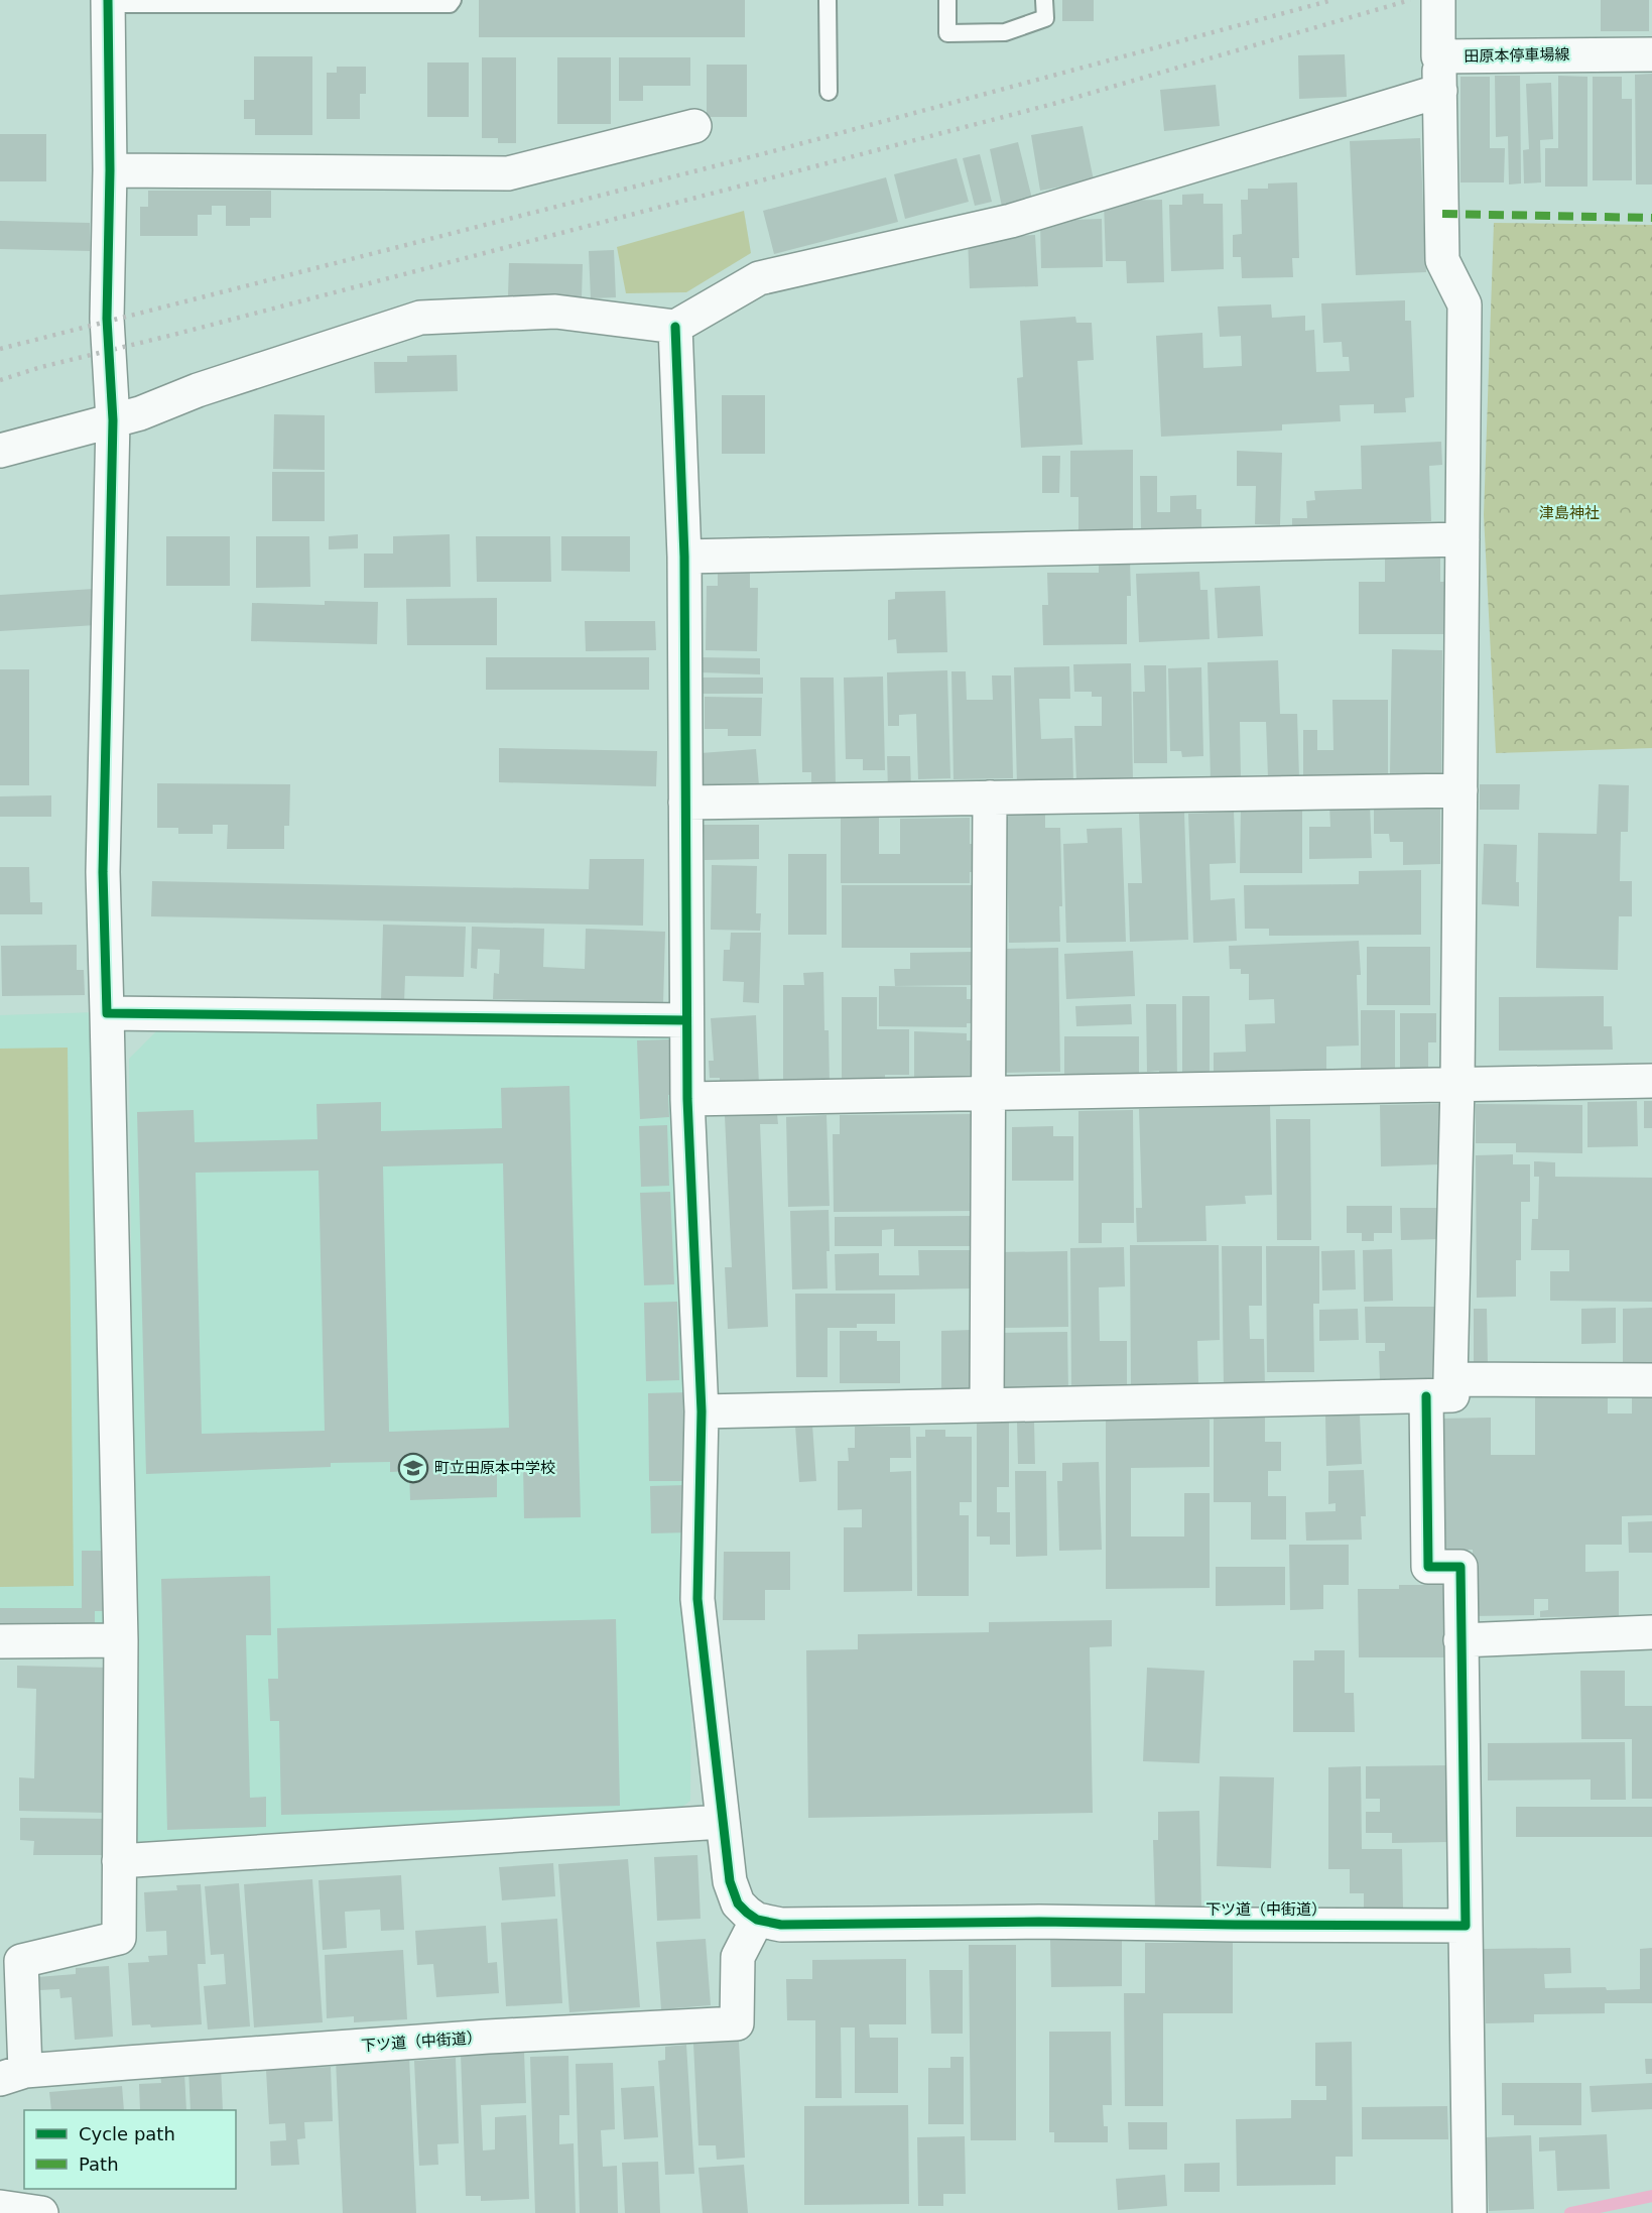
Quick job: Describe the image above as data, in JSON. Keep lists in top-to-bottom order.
{
  "streets": {
    "street": ["田原本停車場線", "下ツ道（中街道）"]
  },
  "parks": ["津島神社"],
  "places": {
    "school or university": ["町立田原本中学校"]
  },
  "legend": ["Cycle path", "Path"]
}
